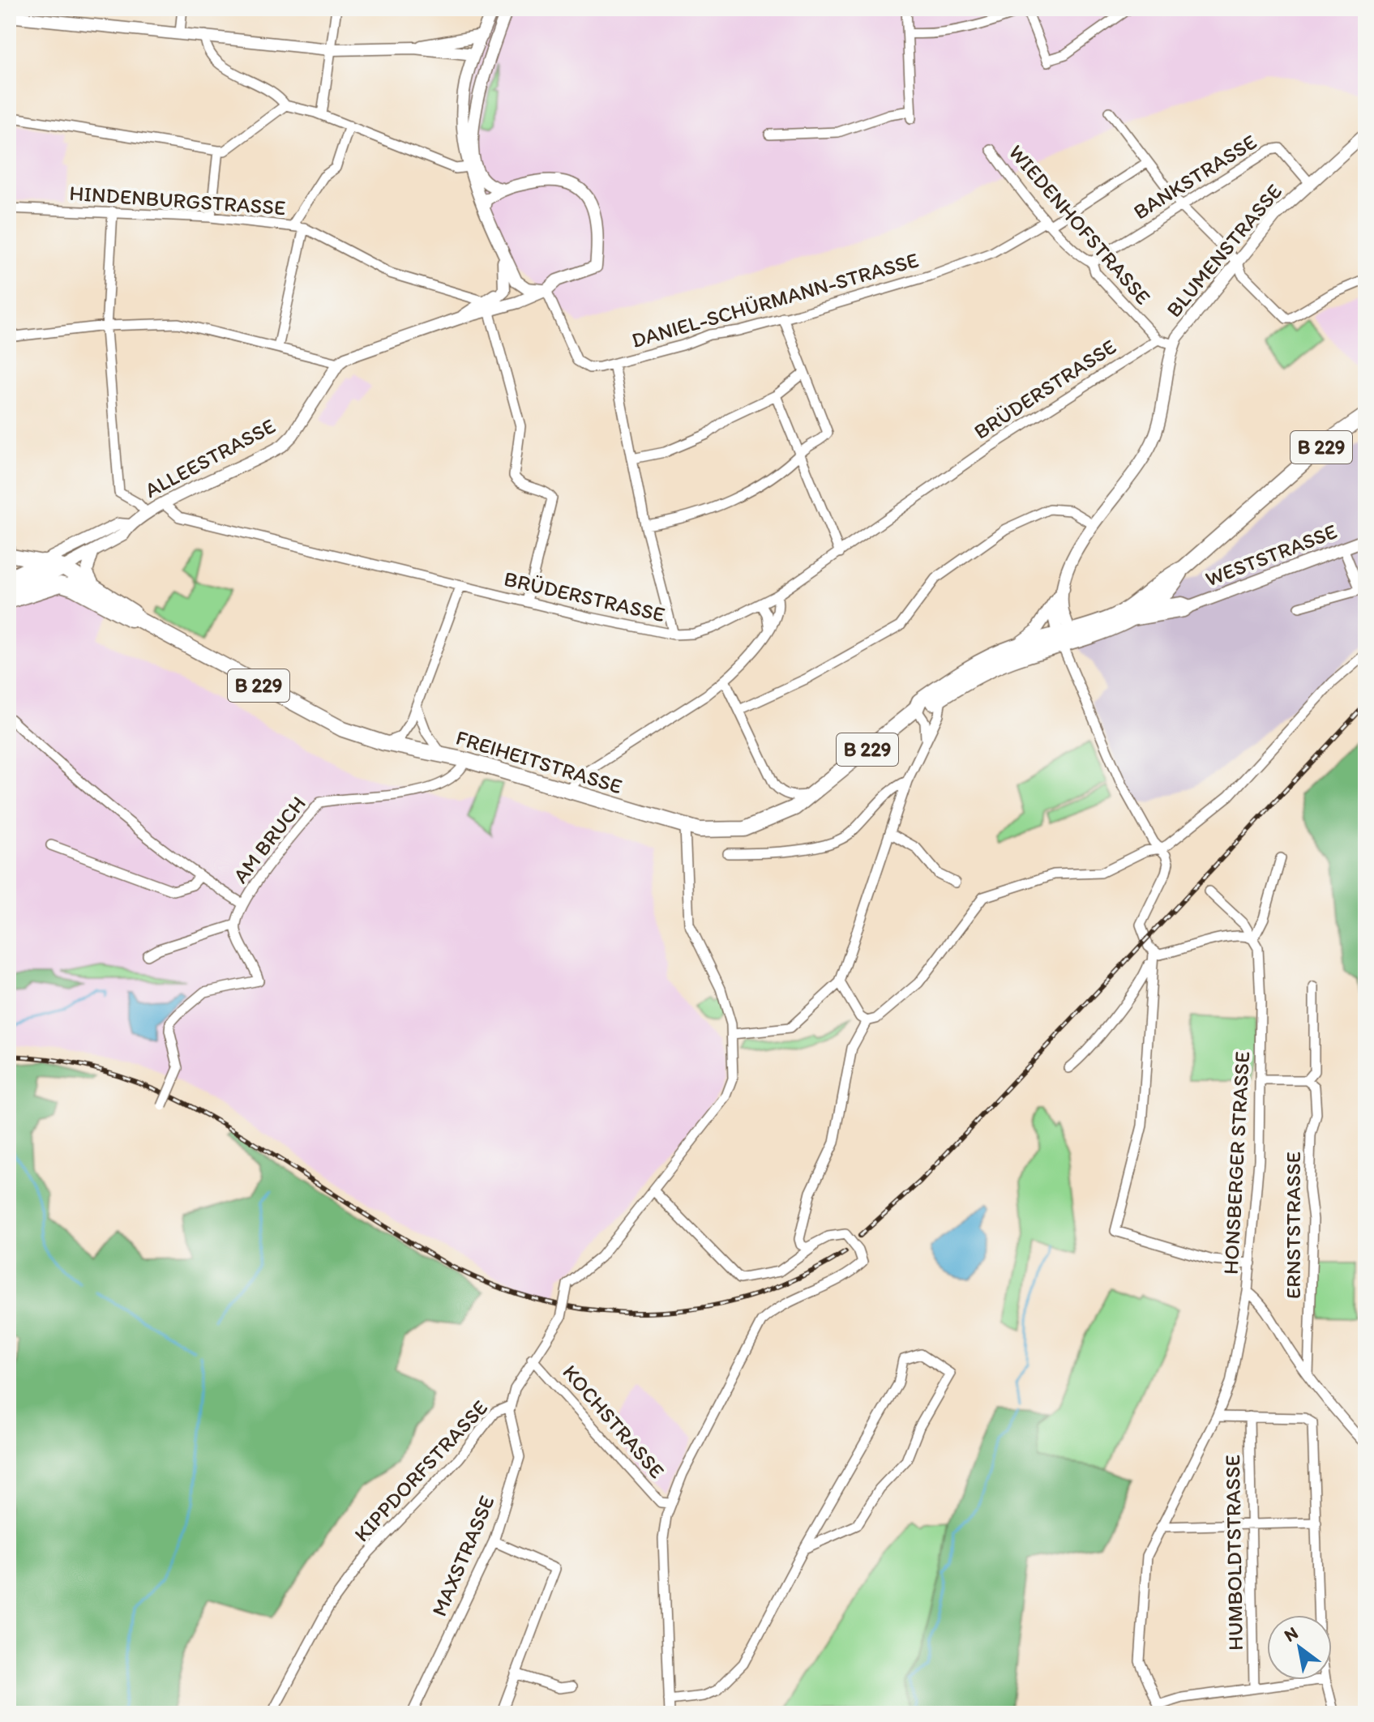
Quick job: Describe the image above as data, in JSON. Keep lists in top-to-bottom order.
{
  "streets": {
    "main road": ["B 229", "FREIHEITSTRASSE"],
    "street": [
      "BANKSTRASSE",
      "HINDENBURGSTRASSE",
      "WIEDENHOFSTRASSE",
      "BLUMENSTRASSE",
      "DANIEL-SCHÜRMANN-STRASSE",
      "BRÜDERSTRASSE",
      "ALLEESTRASSE",
      "WESTSTRASSE",
      "AM BRUCH",
      "HONSBERGER STRASSE",
      "ERNSTSTRASSE",
      "KOCHSTRASSE",
      "KIPPDORFSTRASSE",
      "HUMBOLDTSTRASSE",
      "MAXSTRASSE"
    ]
  },
  "crossings": [
    ["BANKSTRASSE", "WIEDENHOFSTRASSE"],
    ["BANKSTRASSE", "BLUMENSTRASSE"],
    ["WIEDENHOFSTRASSE", "DANIEL-SCHÜRMANN-STRASSE"],
    ["WIEDENHOFSTRASSE", "BRÜDERSTRASSE"],
    ["BLUMENSTRASSE", "FREIHEITSTRASSE"],
    ["BRÜDERSTRASSE", "ALLEESTRASSE"],
    ["ALLEESTRASSE", "FREIHEITSTRASSE"],
    ["WESTSTRASSE", "FREIHEITSTRASSE"],
    ["FREIHEITSTRASSE", "AM BRUCH"],
    ["FREIHEITSTRASSE", "KIPPDORFSTRASSE"],
    ["KOCHSTRASSE", "KIPPDORFSTRASSE"],
    ["KIPPDORFSTRASSE", "MAXSTRASSE"]
  ],
  "north": "top left"
}
